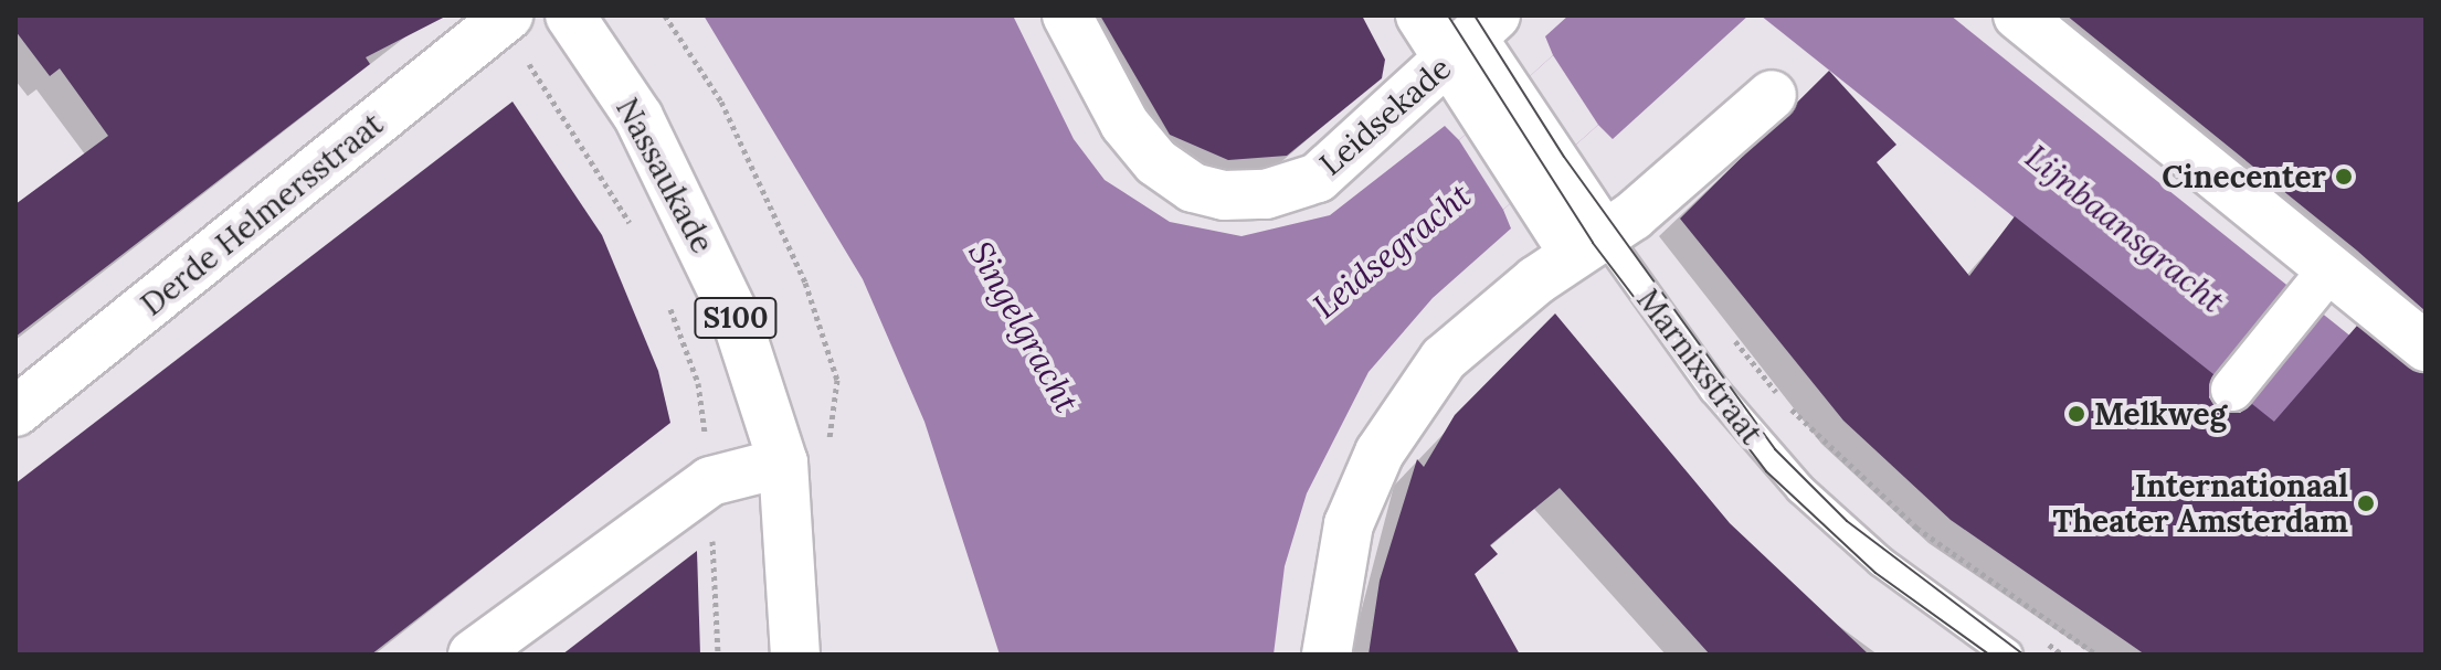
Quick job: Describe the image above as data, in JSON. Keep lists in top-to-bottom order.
{
  "streets": {
    "street": [
      "Leidsekade",
      "Nassaukade",
      "Derde Helmersstraat",
      "S100",
      "Marnixstraat"
    ]
  },
  "crossings": [
    ["Leidsekade", "Marnixstraat"]
  ],
  "water": ["Lijnbaansgracht", "Leidsegracht", "Singelgracht"],
  "places": ["Cinecenter", "Melkweg", "Internationaal Theater Amsterdam"]
}
